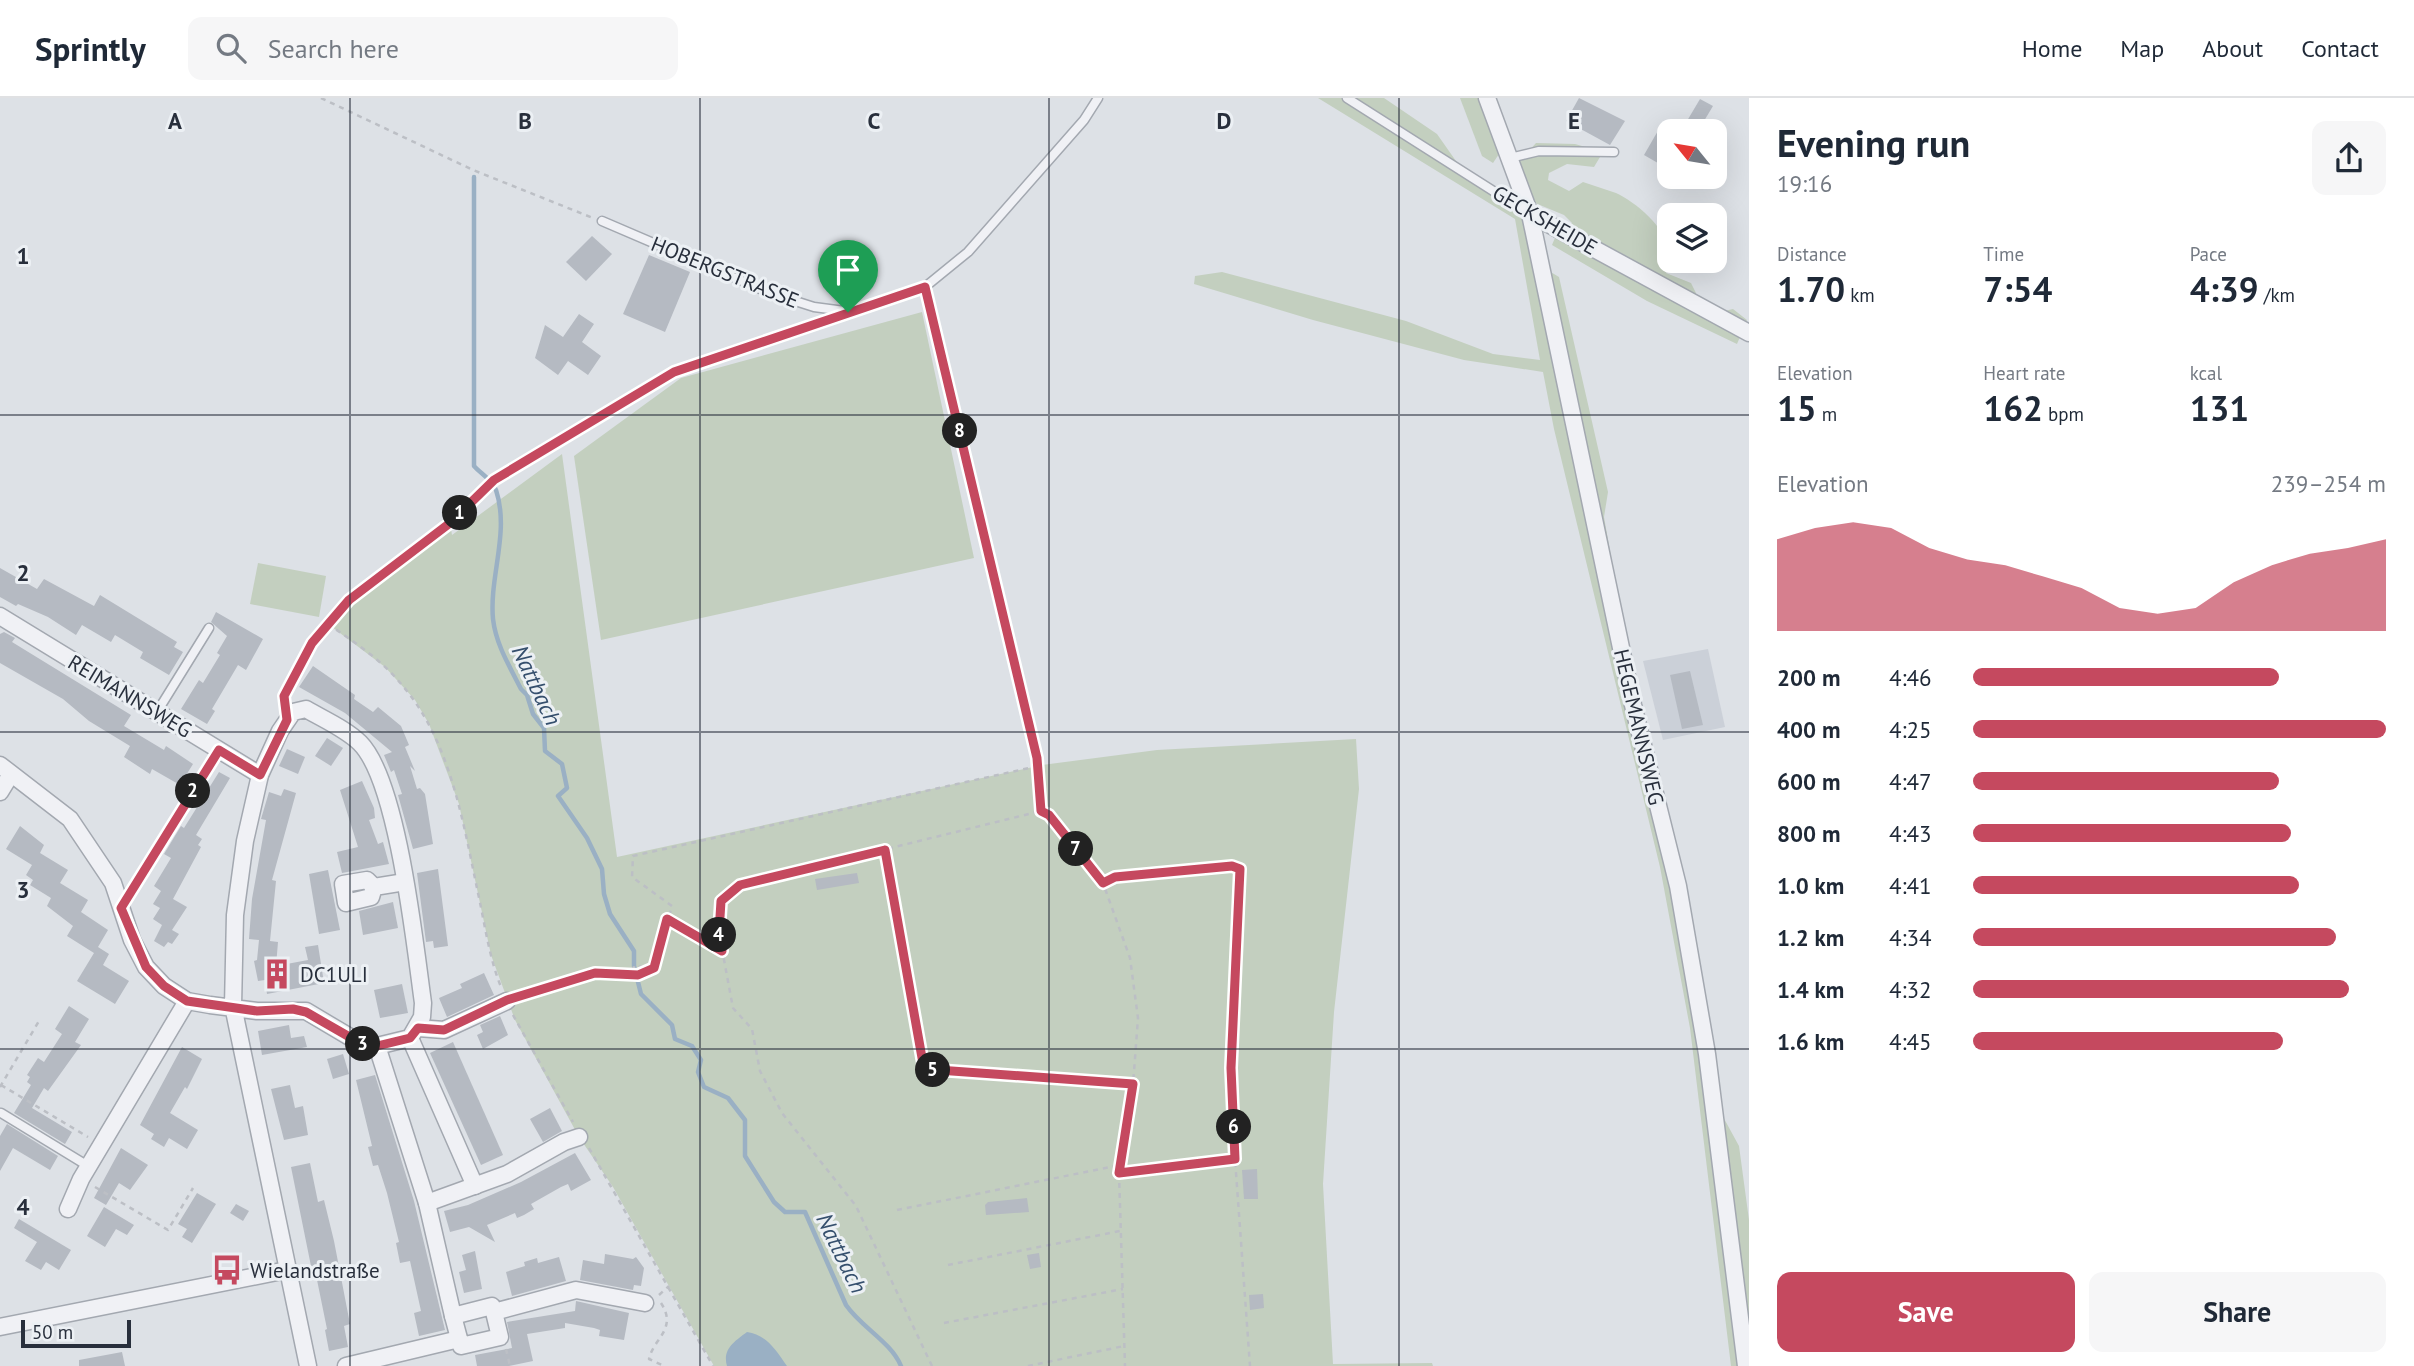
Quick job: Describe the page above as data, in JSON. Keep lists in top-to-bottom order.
{
  "streets": {
    "street": ["GECKSHEIDE", "REIMANNSWEG", "HEGEMANNSWEG"],
    "lane": ["HOBERGSTRASSE"]
  },
  "crossings": [
    ["GECKSHEIDE", "HEGEMANNSWEG"]
  ],
  "water": ["Nattbach"],
  "places": {
    "building": ["DC1ULI"],
    "bus stop": ["Wielandstraße"]
  },
  "scale_bar": "50 m",
  "north": "top left",
  "page": {
    "header": "Sprintly",
    "search": "Search here",
    "nav": [
      "Home",
      "Map",
      "About",
      "Contact"
    ],
    "heading": ["Evening run", "19:16"],
    "stats": [
      ["Distance", "1.70 km"],
      ["Time", "7:54"],
      ["Pace", "4:39 /km"],
      ["Elevation", "15 m"],
      ["Heart rate", "162 bpm"],
      ["kcal", "131"]
    ],
    "pins": [
      "8",
      "1",
      "2",
      "7",
      "4",
      "3",
      "5",
      "6"
    ],
    "chart": ["Elevation", "239–254 m"],
    "list": [
      {
        "name": "200 m",
        "note": "4:46"
      },
      {
        "name": "400 m",
        "note": "4:25"
      },
      {
        "name": "600 m",
        "note": "4:47"
      },
      {
        "name": "800 m",
        "note": "4:43"
      },
      {
        "name": "1.0 km",
        "note": "4:41"
      },
      {
        "name": "1.2 km",
        "note": "4:34"
      },
      {
        "name": "1.4 km",
        "note": "4:32"
      },
      {
        "name": "1.6 km",
        "note": "4:45"
      }
    ],
    "buttons": ["Save", "Share"],
    "scale": "50 m"
  },
  "grid": {
    "columns": [
      "A",
      "B",
      "C",
      "D",
      "E"
    ],
    "rows": [
      "1",
      "2",
      "3",
      "4"
    ]
  }
}
